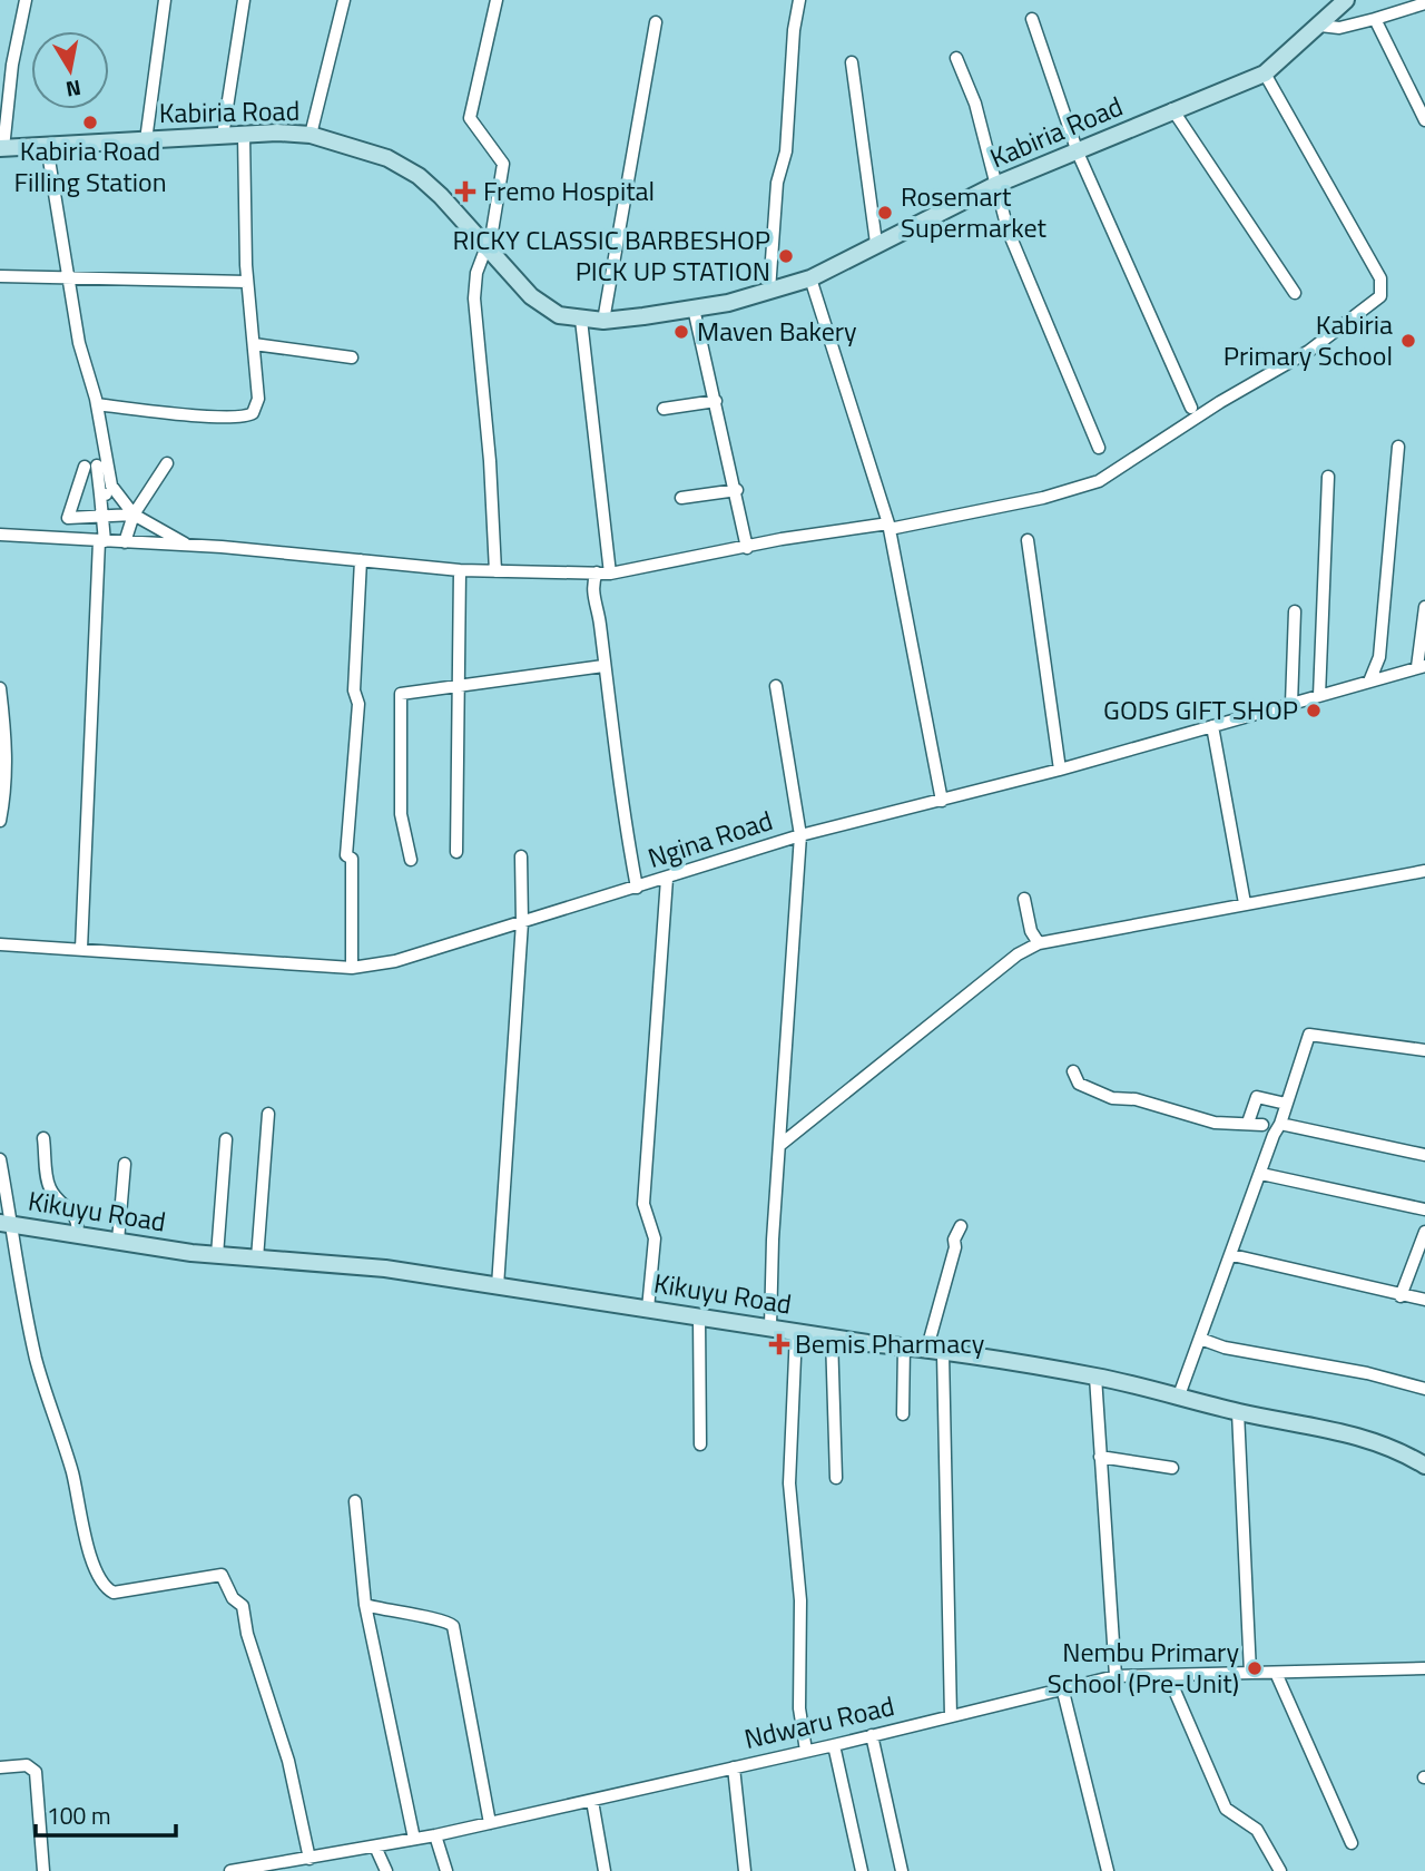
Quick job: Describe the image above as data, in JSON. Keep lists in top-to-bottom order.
{
  "streets": {
    "main road": ["Kabiria Road", "Kikuyu Road"],
    "street": ["Ngina Road", "Ndwaru Road"]
  },
  "places": {
    "other": [
      "Kabiria Road Filling Station",
      "Rosemart Supermarket",
      "RICKY CLASSIC BARBESHOP PICK UP STATION",
      "Maven Bakery",
      "Kabiria Primary School",
      "GODS GIFT SHOP",
      "Nembu Primary School (Pre-Unit)"
    ],
    "health": ["Fremo Hospital", "Bemis Pharmacy"]
  },
  "scale_bar": "100 m",
  "north": "bottom"
}
